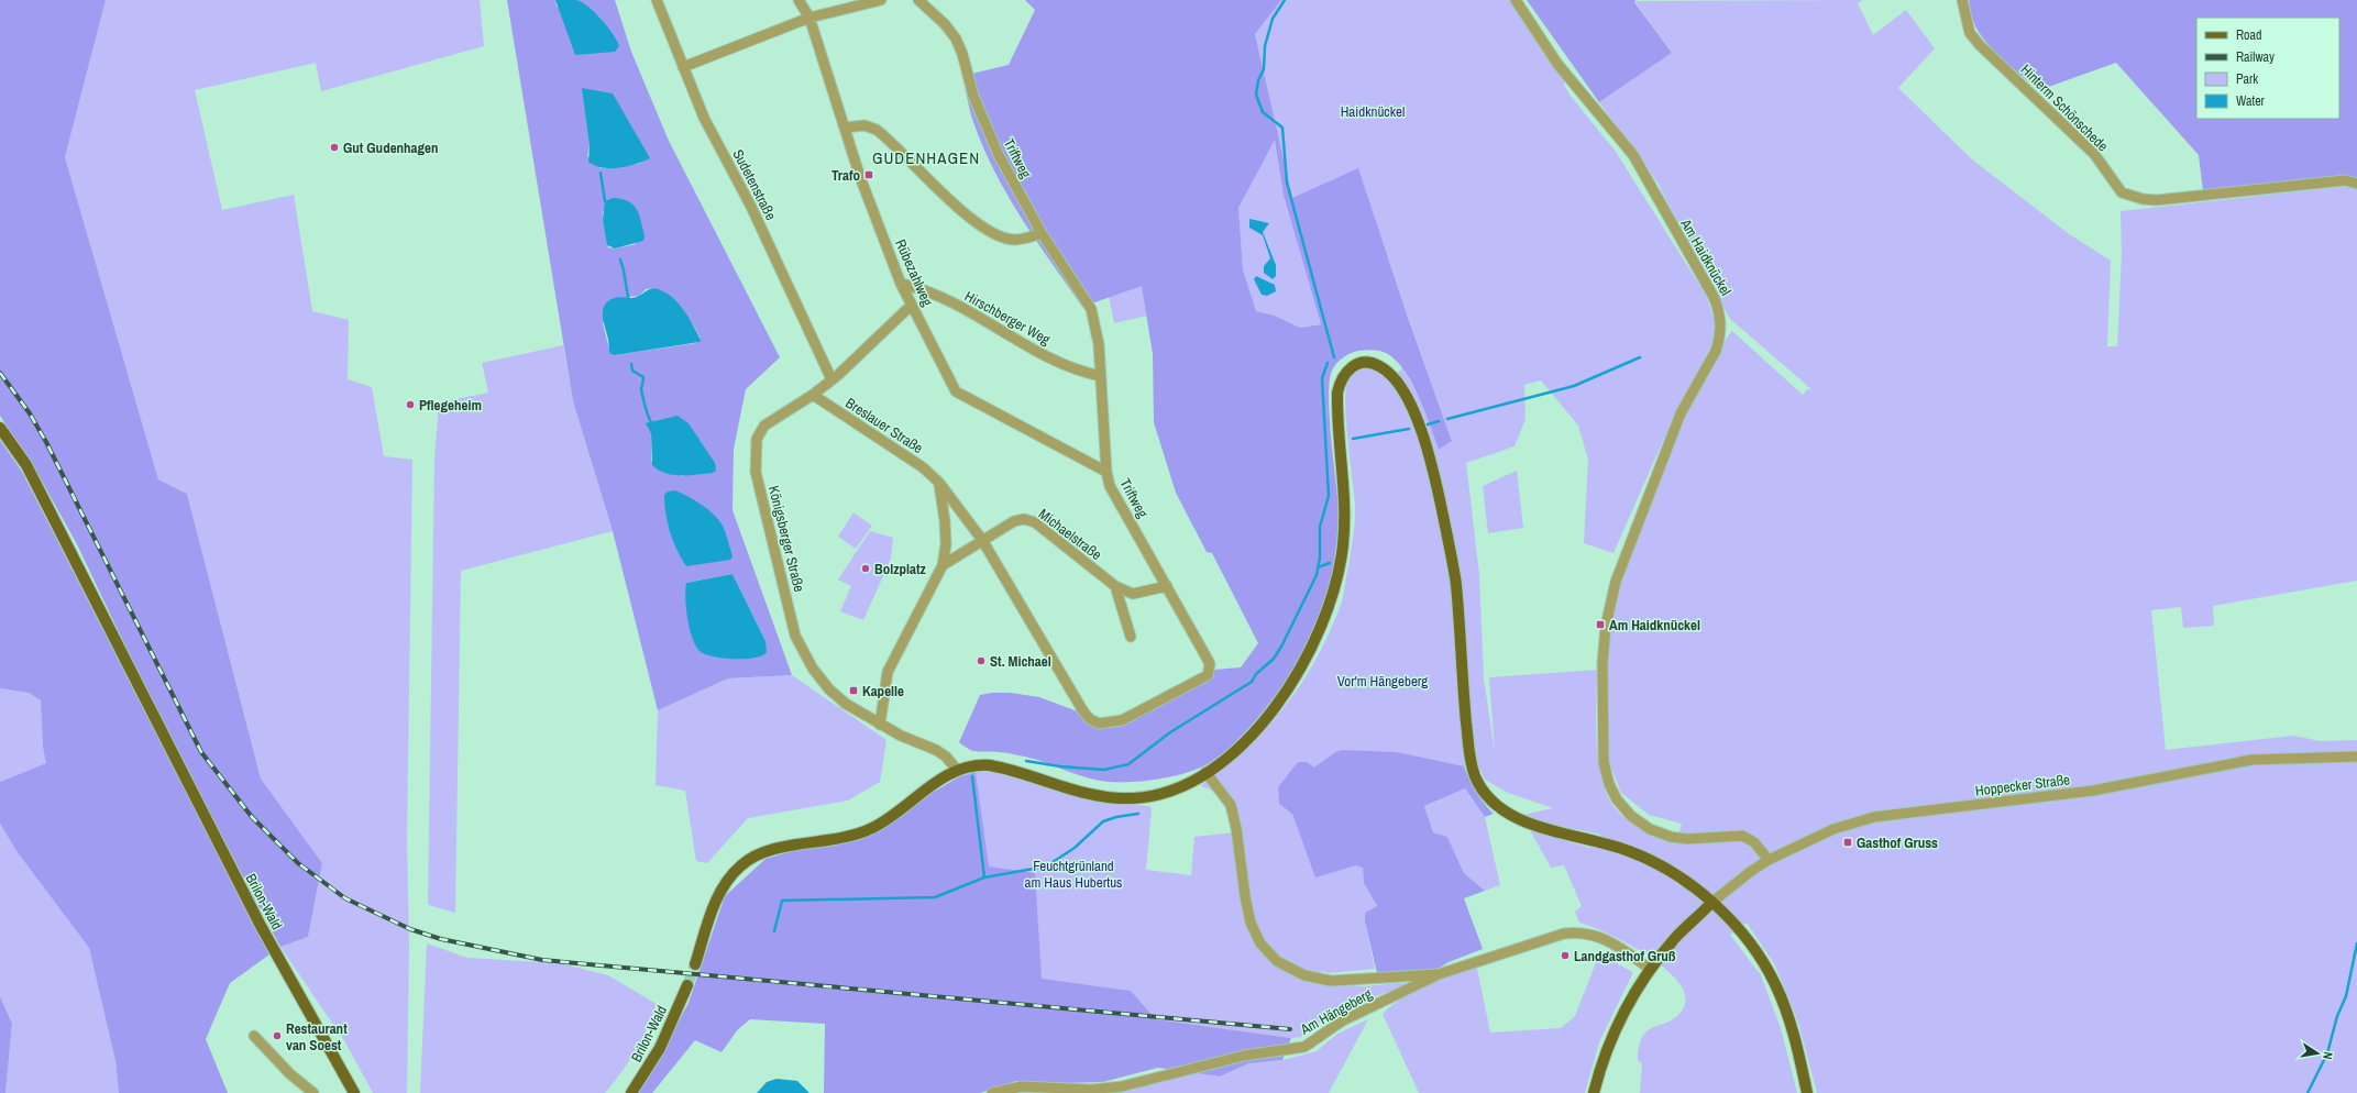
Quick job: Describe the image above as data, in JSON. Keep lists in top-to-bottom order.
{
  "streets": {
    "main road": ["Brilon-Wald"],
    "street": [
      "Hinterm Schönschede",
      "Triftweg",
      "Sudetenstraße",
      "Am Haidknückel",
      "Rübezahlweg",
      "Hirschberger Weg",
      "Breslauer Straße",
      "Michaelstraße",
      "Königsberger Straße",
      "Hoppecker Straße",
      "Am Hängeberg"
    ]
  },
  "crossings": [
    ["Triftweg", "Rübezahlweg"],
    ["Triftweg", "Hirschberger Weg"],
    ["Triftweg", "Breslauer Straße"],
    ["Triftweg", "Michaelstraße"],
    ["Sudetenstraße", "Königsberger Straße"],
    ["Am Haidknückel", "Hoppecker Straße"],
    ["Rübezahlweg", "Hirschberger Weg"],
    ["Rübezahlweg", "Königsberger Straße"],
    ["Breslauer Straße", "Michaelstraße"],
    ["Breslauer Straße", "Königsberger Straße"]
  ],
  "districts": ["GUDENHAGEN"],
  "parks": ["Haidknückel", "Vor'm Hängeberg", "Feuchtgrünland am Haus Hubertus"],
  "places": {
    "other": [
      "Gut Gudenhagen",
      "Pflegeheim",
      "Bolzplatz",
      "St. Michael",
      "Landgasthof Gruß",
      "Restaurant van Soest"
    ],
    "transit": [
      "Trafo",
      "Am Haidknückel",
      "Kapelle",
      "Gasthof Gruss"
    ]
  },
  "legend": [
    "Road",
    "Railway",
    "Park",
    "Water"
  ],
  "north": "right"
}
